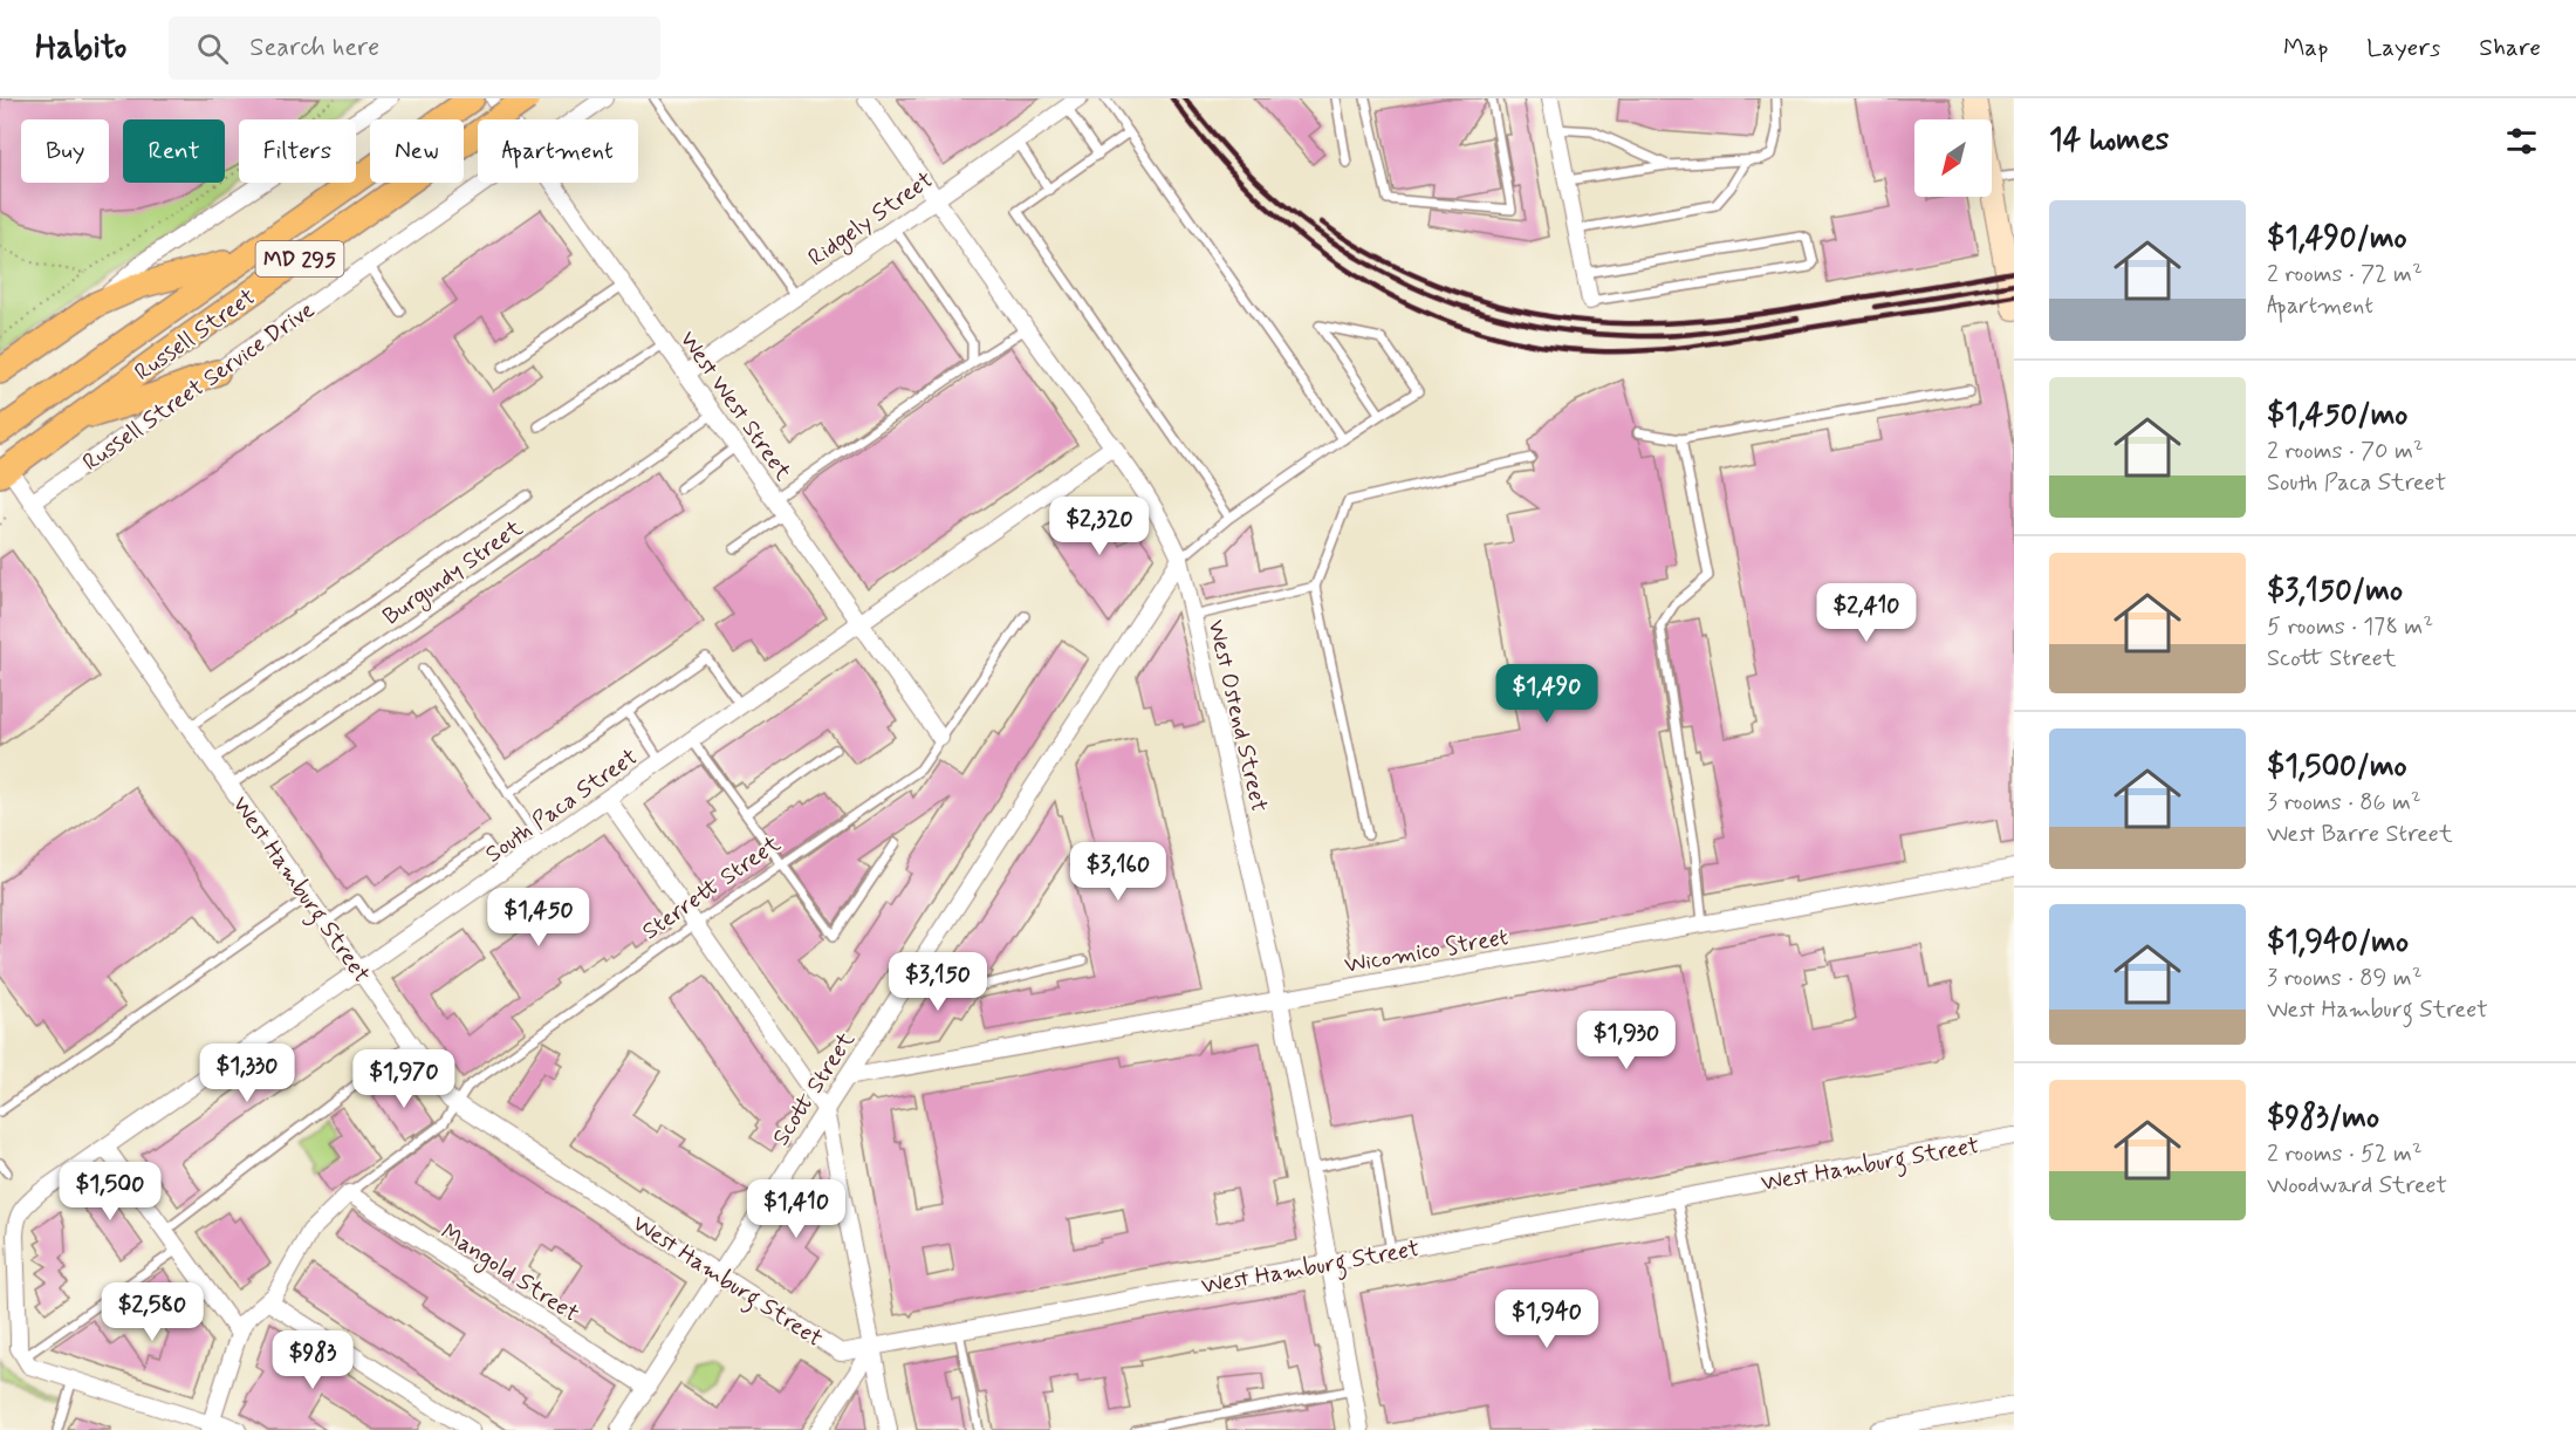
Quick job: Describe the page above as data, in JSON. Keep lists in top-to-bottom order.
{
  "streets": {
    "main road": ["MD 295", "Russell Street"],
    "street": [
      "Ridgely Street",
      "Russell Street Service Drive",
      "West West Street",
      "West Ostend Street",
      "South Paca Street",
      "Sterrett Street",
      "West Hamburg Street",
      "Wicomico Street",
      "Scott Street",
      "Mangold Street"
    ],
    "lane": ["Burgundy Street"]
  },
  "crossings": [
    ["Ridgely Street", "West West Street"],
    ["Ridgely Street", "West Ostend Street"],
    ["Russell Street", "West Hamburg Street"],
    ["Russell Street Service Drive", "West Hamburg Street"],
    ["West West Street", "Burgundy Street"],
    ["West West Street", "South Paca Street"],
    ["West West Street", "Sterrett Street"],
    ["Burgundy Street", "West Hamburg Street"],
    ["West Ostend Street", "South Paca Street"],
    ["West Ostend Street", "West Hamburg Street"],
    ["West Ostend Street", "Wicomico Street"],
    ["West Ostend Street", "Scott Street"],
    ["South Paca Street", "West Hamburg Street"],
    ["Sterrett Street", "West Hamburg Street"],
    ["Sterrett Street", "Mangold Street"],
    ["West Hamburg Street", "Scott Street"],
    ["Wicomico Street", "Scott Street"],
    ["Scott Street", "Mangold Street"]
  ],
  "north": "bottom left",
  "page": {
    "header": "Habito",
    "search": "Search here",
    "nav": ["Map", "Layers", "Share"],
    "heading": "14 homes",
    "chip": [
      "Buy",
      "Rent",
      "Filters",
      "New",
      "Apartment"
    ],
    "list": [
      {
        "name": "$1,490/mo",
        "note": "2 rooms · 72 m² · Apartment"
      },
      {
        "name": "$1,450/mo",
        "note": "2 rooms · 70 m² · South Paca Street"
      },
      {
        "name": "$3,150/mo",
        "note": "5 rooms · 178 m² · Scott Street"
      },
      {
        "name": "$1,500/mo",
        "note": "3 rooms · 86 m² · West Barre Street"
      },
      {
        "name": "$1,940/mo",
        "note": "3 rooms · 89 m² · West Hamburg Street"
      },
      {
        "name": "$983/mo",
        "note": "2 rooms · 52 m² · Woodward Street"
      }
    ],
    "price": [
      "$2,320",
      "$2,410",
      "$1,490",
      "$3,160",
      "$1,450",
      "$3,150",
      "$1,930",
      "$1,330",
      "$1,970",
      "$1,500",
      "$1,410",
      "$2,580",
      "$1,940",
      "$983"
    ]
  }
}
